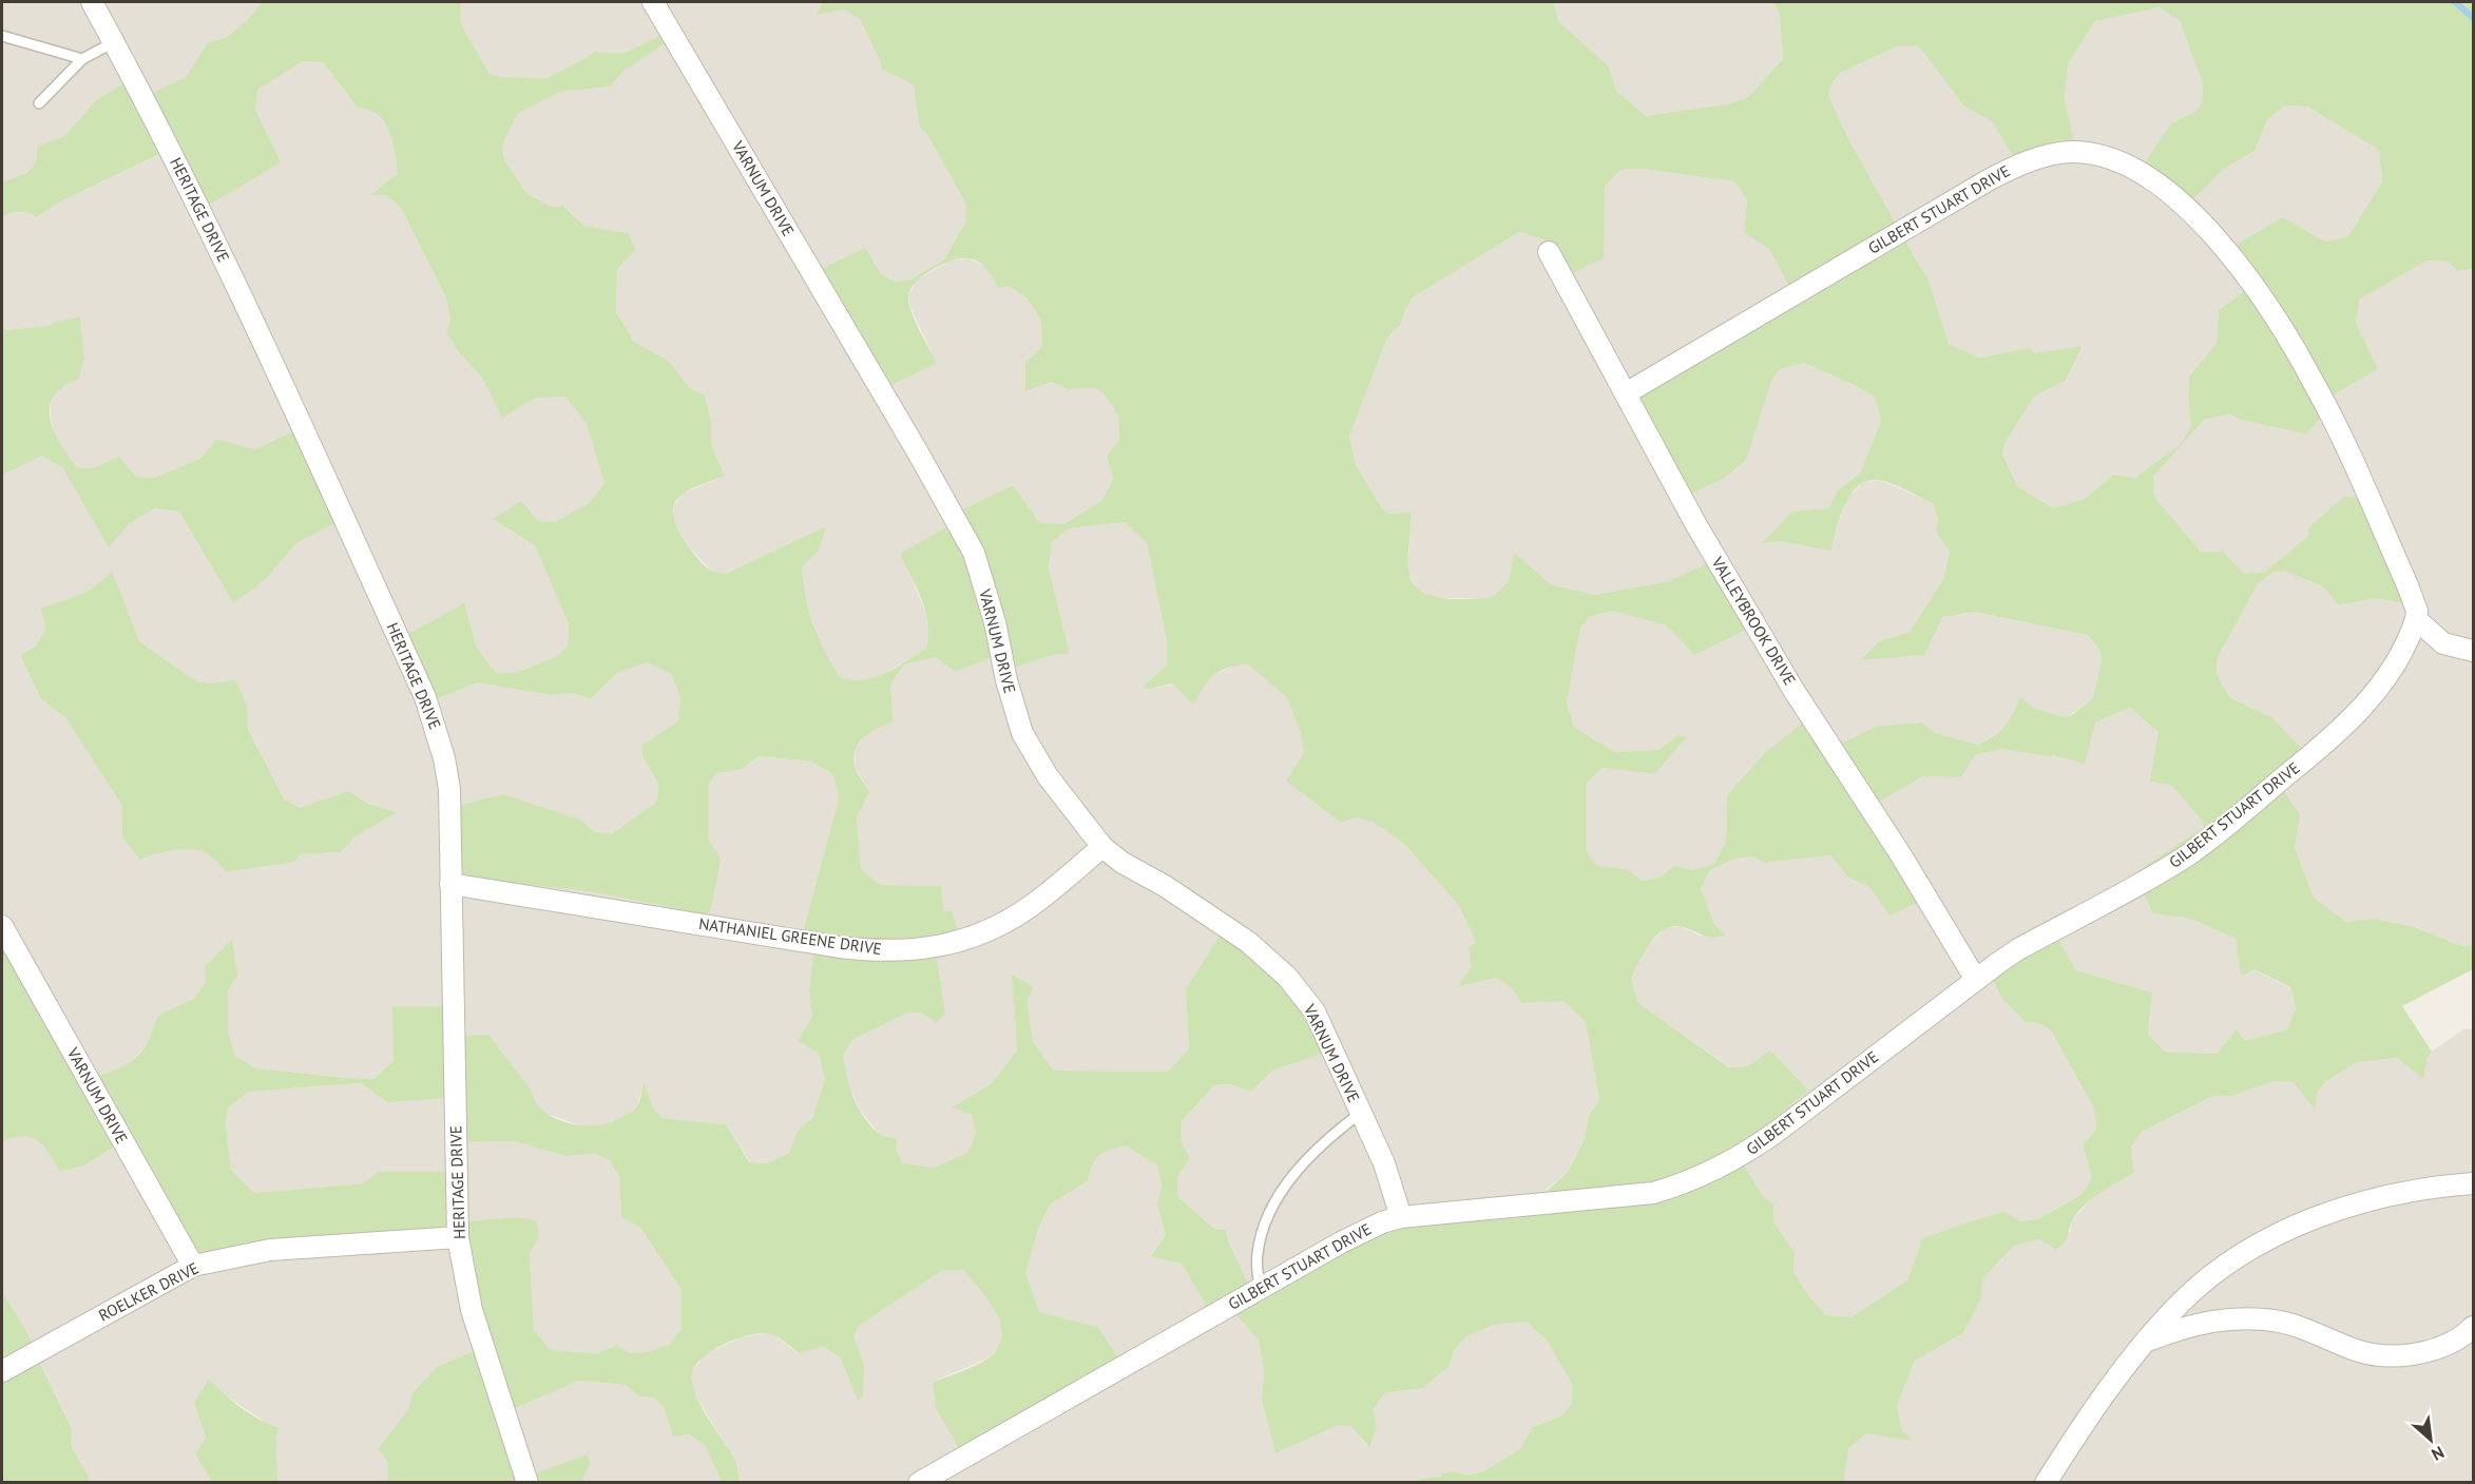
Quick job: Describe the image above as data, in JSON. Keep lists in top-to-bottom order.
{
  "streets": {
    "street": [
      "VARNUM DRIVE",
      "HERITAGE DRIVE",
      "GILBERT STUART DRIVE",
      "VALLEYBROOK DRIVE",
      "NATHANIEL GREENE DRIVE",
      "ROELKER DRIVE"
    ]
  },
  "crossings": [
    ["VARNUM DRIVE", "GILBERT STUART DRIVE"],
    ["VARNUM DRIVE", "NATHANIEL GREENE DRIVE"],
    ["VARNUM DRIVE", "ROELKER DRIVE"],
    ["HERITAGE DRIVE", "NATHANIEL GREENE DRIVE"],
    ["HERITAGE DRIVE", "ROELKER DRIVE"],
    ["GILBERT STUART DRIVE", "VALLEYBROOK DRIVE"]
  ],
  "north": "bottom right"
}
